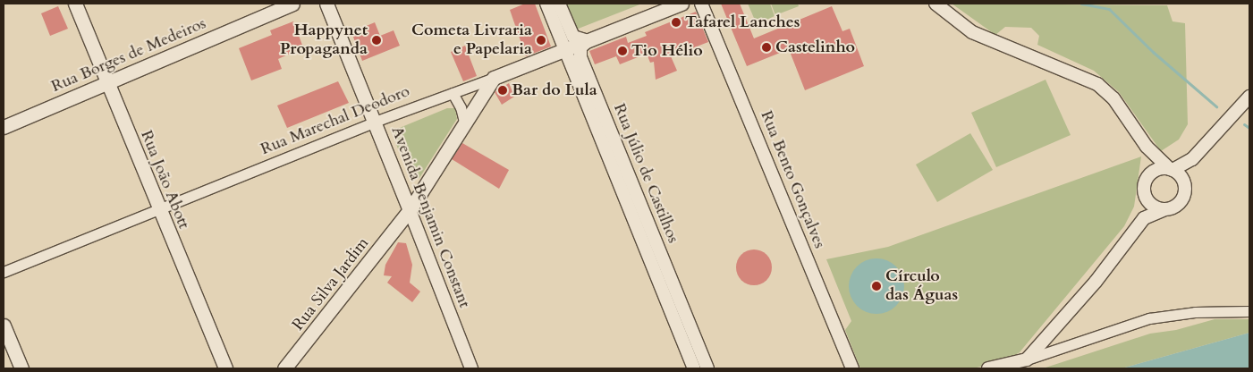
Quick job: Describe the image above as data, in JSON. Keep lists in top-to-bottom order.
{
  "streets": {
    "main road": [
      "Rua Borges de Medeiros",
      "Rua Marechal Deodoro",
      "Rua João Abott",
      "Avenida Benjamin Constant",
      "Rua Silva Jardim"
    ],
    "street": ["Rua Júlio de Castilhos", "Rua Bento Gonçalves"]
  },
  "crossings": [
    ["Rua Borges de Medeiros", "Rua João Abott"],
    ["Rua Marechal Deodoro", "Rua Júlio de Castilhos"],
    ["Rua Marechal Deodoro", "Rua João Abott"],
    ["Rua Marechal Deodoro", "Avenida Benjamin Constant"],
    ["Rua Marechal Deodoro", "Rua Silva Jardim"],
    ["Avenida Benjamin Constant", "Rua Silva Jardim"]
  ],
  "places": [
    "Tafarel Lanches",
    "Happynet Propaganda",
    "Cometa Livraria e Papelaria",
    "Castelinho",
    "Tio Hélio",
    "Bar do Lula",
    "Círculo das Águas"
  ]
}
